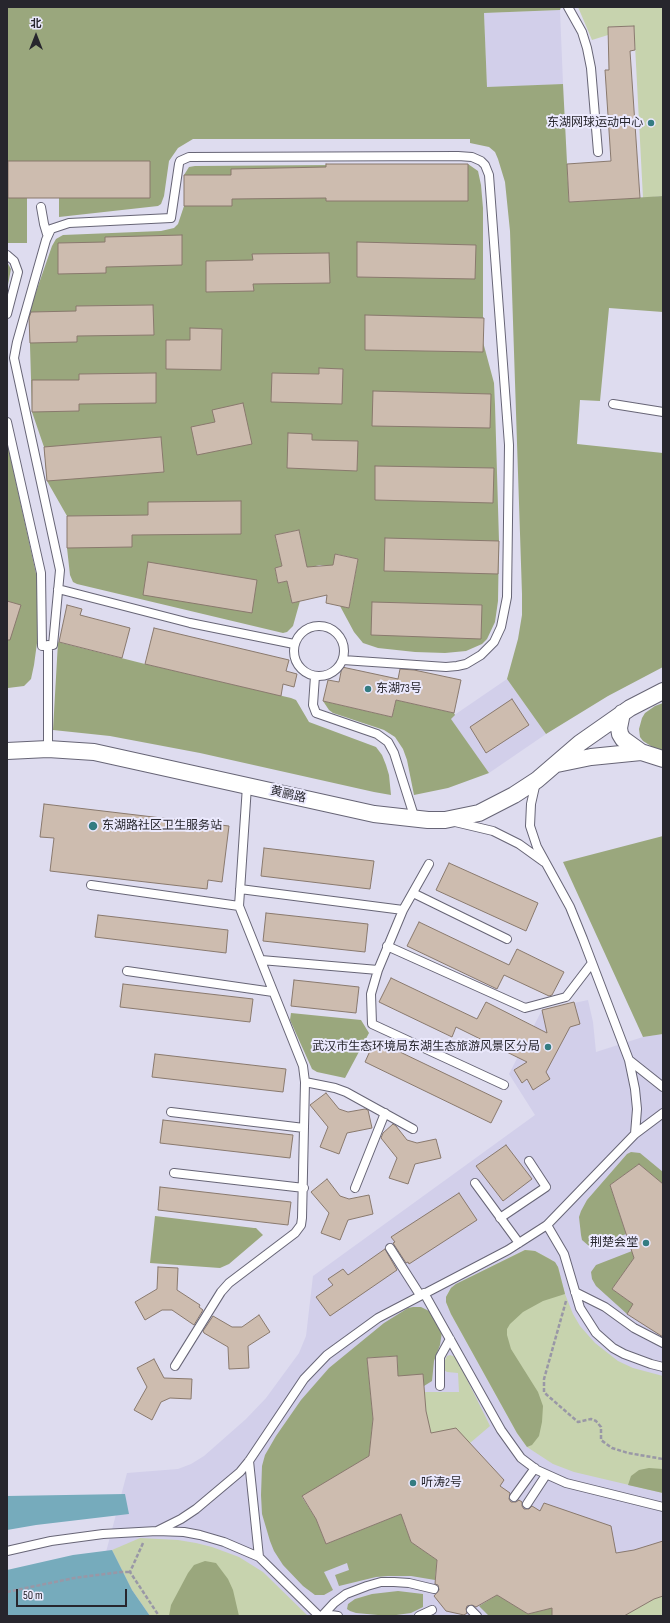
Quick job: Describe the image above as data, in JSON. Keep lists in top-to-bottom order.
{
  "streets": {
    "street": ["黄鹂路"]
  },
  "places": [
    "东湖网球运动中心",
    "东湖73号",
    "东湖路社区卫生服务站",
    "武汉市生态环境局东湖生态旅游风景区分局",
    "荆楚会堂",
    "听涛2号"
  ],
  "scale_bar": "50 m",
  "north": "top"
}
